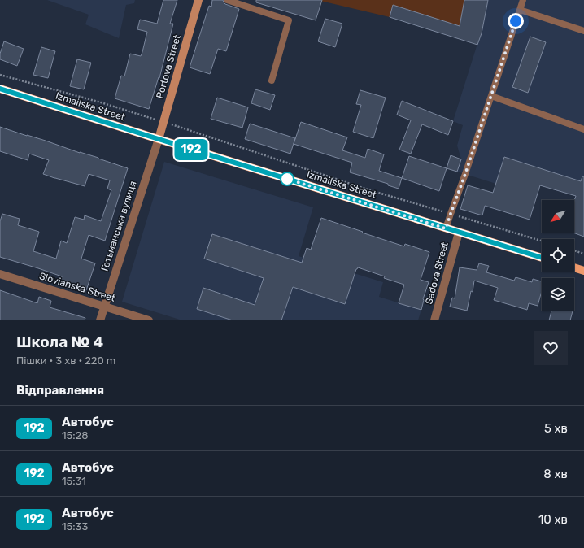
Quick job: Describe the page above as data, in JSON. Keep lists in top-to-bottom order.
{
  "streets": {
    "main road": ["Portova Street", "Izmailska Street"],
    "street": ["Гетьманська вулиця", "Sadova Street", "Slovianska Street"]
  },
  "crossings": [
    ["Portova Street", "Izmailska Street"],
    ["Portova Street", "Гетьманська вулиця"],
    ["Izmailska Street", "Гетьманська вулиця"],
    ["Izmailska Street", "Sadova Street"],
    ["Гетьманська вулиця", "Slovianska Street"]
  ],
  "lines": ["bus line 192"],
  "north": "bottom left",
  "page": {
    "on_map": "192",
    "heading": [
      ["Школа № 4", "Пішки · 3 хв · 220 m"],
      "Відправлення"
    ],
    "list": [
      {
        "mark": "192",
        "name": "Автобус",
        "note": "15:28",
        "value": "5 хв"
      },
      {
        "mark": "192",
        "name": "Автобус",
        "note": "15:31",
        "value": "8 хв"
      },
      {
        "mark": "192",
        "name": "Автобус",
        "note": "15:33",
        "value": "10 хв"
      }
    ]
  }
}
